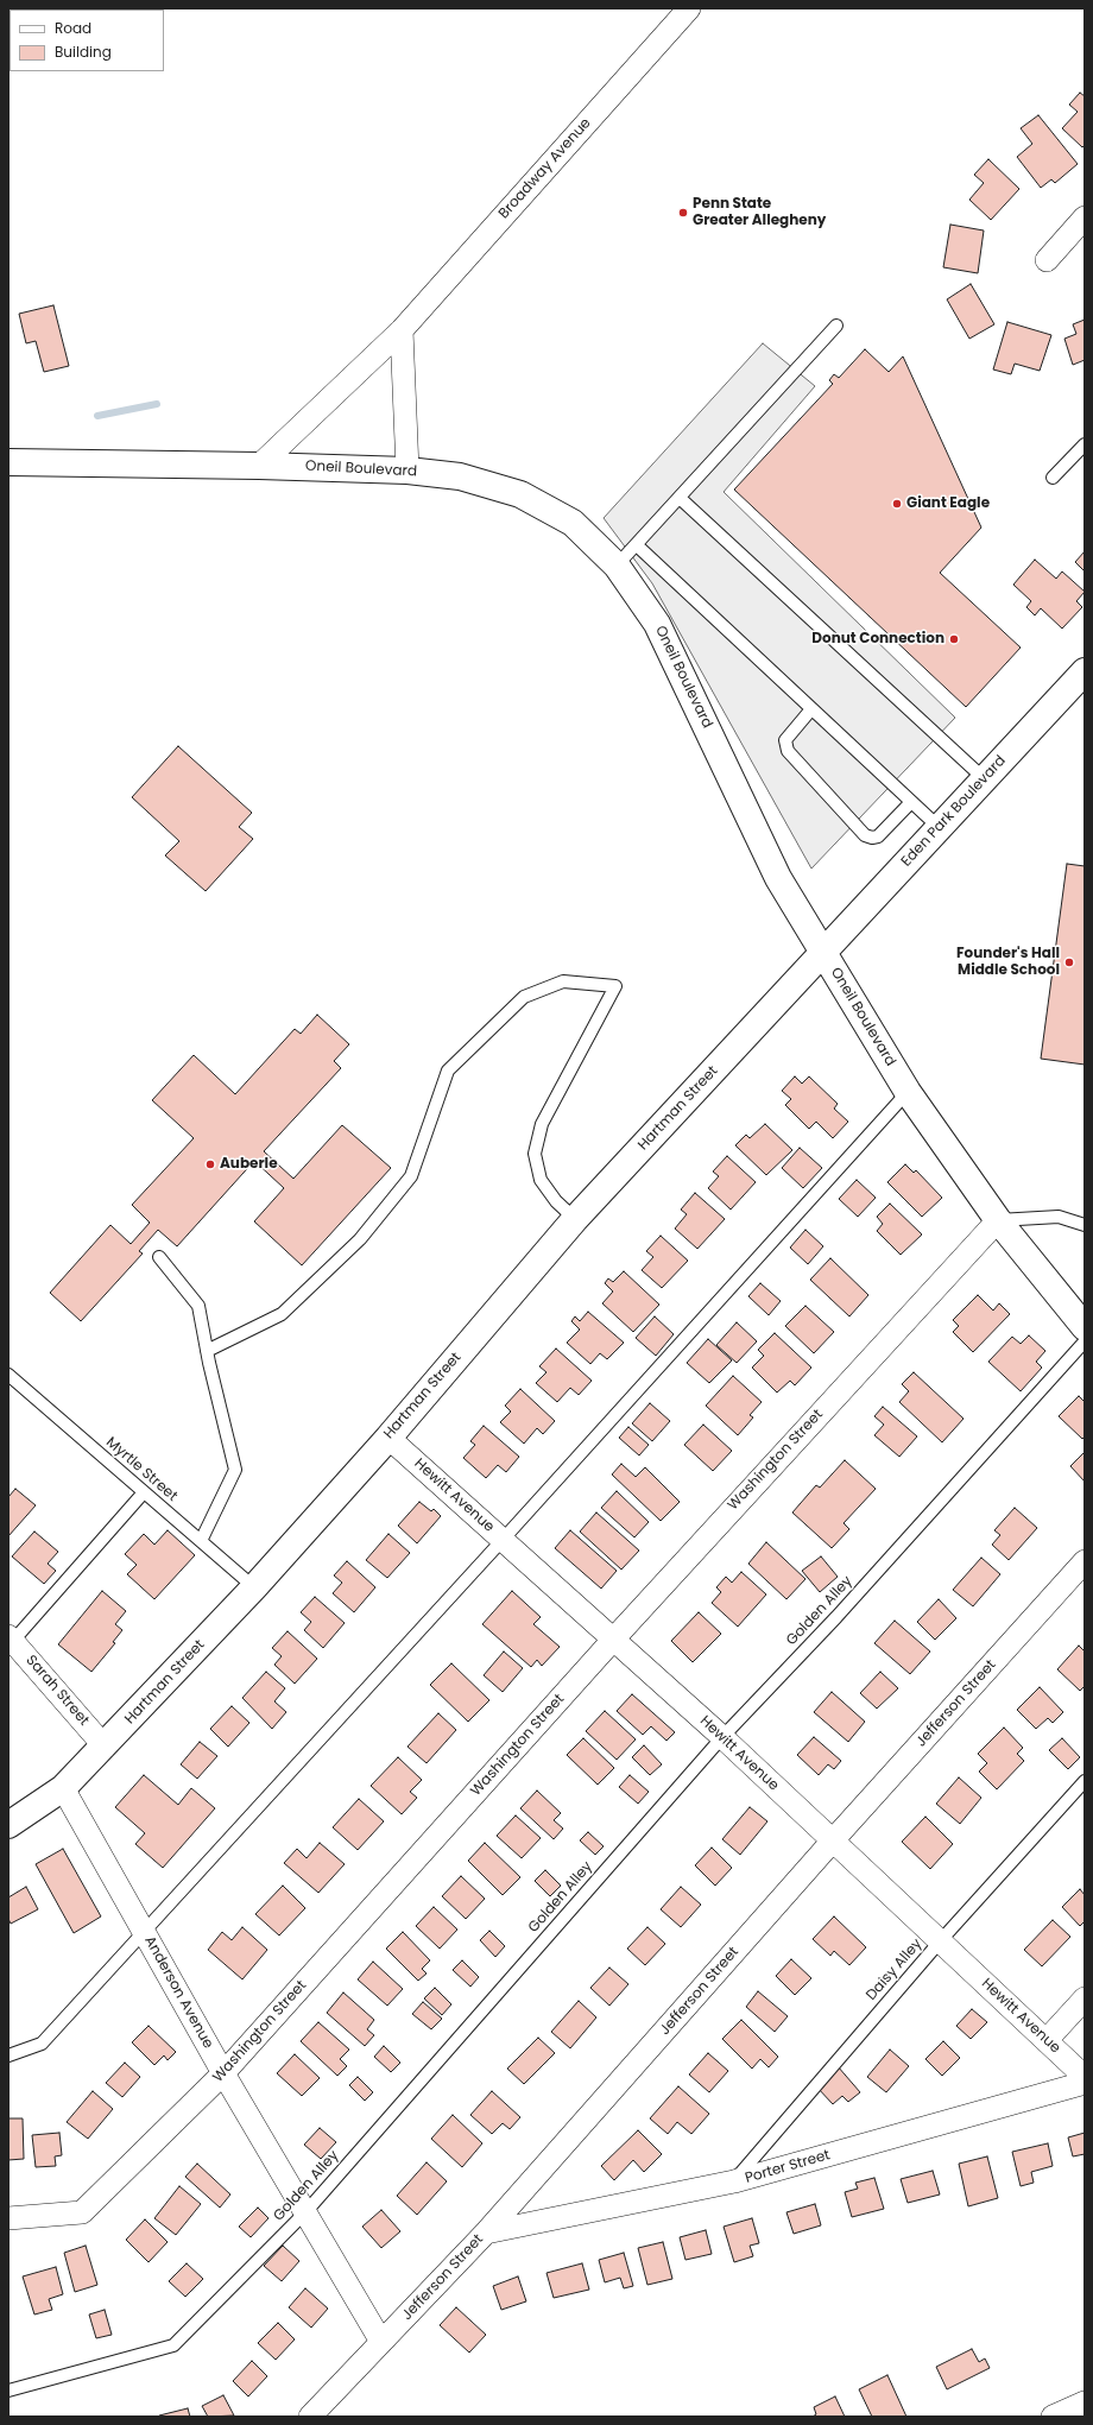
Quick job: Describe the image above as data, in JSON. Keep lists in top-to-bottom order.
{
  "streets": {
    "main road": ["Oneil Boulevard", "Eden Park Boulevard", "Hartman Street"],
    "street": [
      "Broadway Avenue",
      "Washington Street",
      "Hewitt Avenue",
      "Sarah Street",
      "Jefferson Street",
      "Anderson Avenue",
      "Porter Street"
    ],
    "lane": ["Myrtle Street", "Golden Alley", "Daisy Alley"]
  },
  "crossings": [
    ["Broadway Avenue", "Oneil Boulevard"],
    ["Oneil Boulevard", "Eden Park Boulevard"],
    ["Oneil Boulevard", "Hartman Street"],
    ["Oneil Boulevard", "Washington Street"],
    ["Eden Park Boulevard", "Hartman Street"],
    ["Hartman Street", "Myrtle Street"],
    ["Hartman Street", "Hewitt Avenue"],
    ["Hartman Street", "Sarah Street"],
    ["Hartman Street", "Anderson Avenue"],
    ["Washington Street", "Hewitt Avenue"],
    ["Washington Street", "Anderson Avenue"],
    ["Hewitt Avenue", "Golden Alley"],
    ["Hewitt Avenue", "Jefferson Street"],
    ["Hewitt Avenue", "Daisy Alley"],
    ["Golden Alley", "Anderson Avenue"],
    ["Jefferson Street", "Anderson Avenue"],
    ["Jefferson Street", "Porter Street"],
    ["Daisy Alley", "Porter Street"]
  ],
  "places": [
    "Penn State Greater Allegheny",
    "Giant Eagle",
    "Donut Connection",
    "Founder's Hall Middle School",
    "Auberle"
  ],
  "legend": ["Road", "Building"]
}
